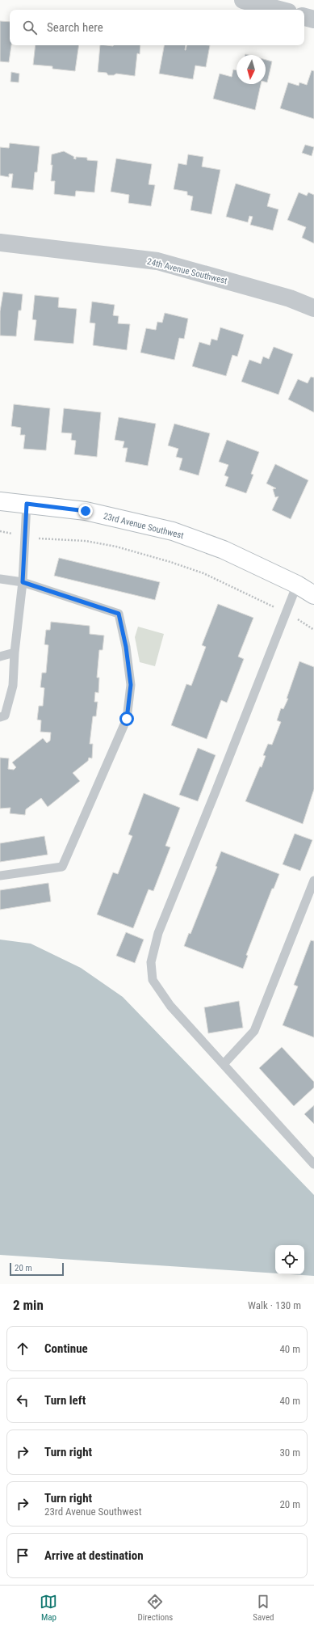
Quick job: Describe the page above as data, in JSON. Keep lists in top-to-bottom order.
{
  "streets": {
    "street": ["24th Avenue Southwest", "23rd Avenue Southwest"]
  },
  "scale_bar": "20 m",
  "north": "bottom",
  "page": {
    "search": "Search here",
    "scale": "20 m",
    "heading": ["2 min", "Walk · 130 m"],
    "list": [
      ["Continue", "40 m"],
      ["Turn left", "40 m"],
      ["Turn right", "30 m"],
      ["Turn right", "23rd Avenue Southwest", "20 m"],
      "Arrive at destination"
    ],
    "nav": ["Map", "Directions", "Saved"]
  }
}
